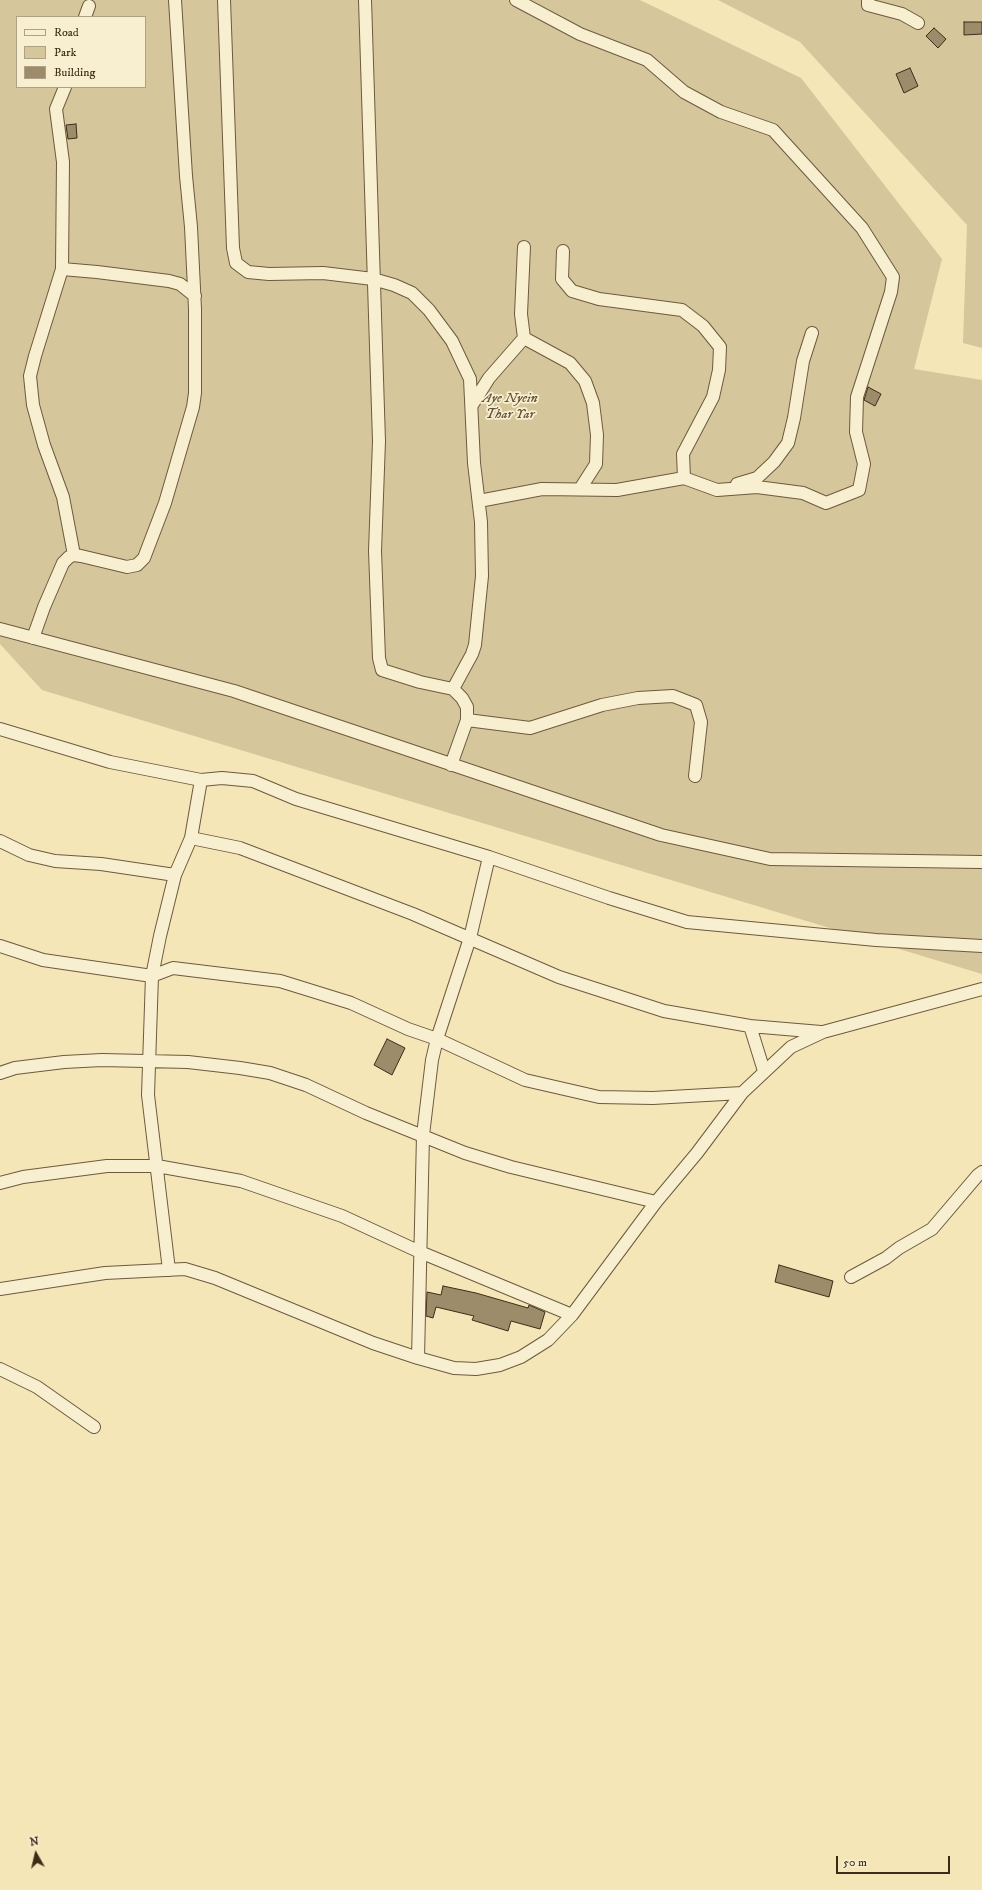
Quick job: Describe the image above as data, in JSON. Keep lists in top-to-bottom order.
{
  "parks": ["Aye Nyein Thar Yar"],
  "legend": ["Road", "Park", "Building"],
  "scale_bar": "50 m",
  "north": "top"
}
